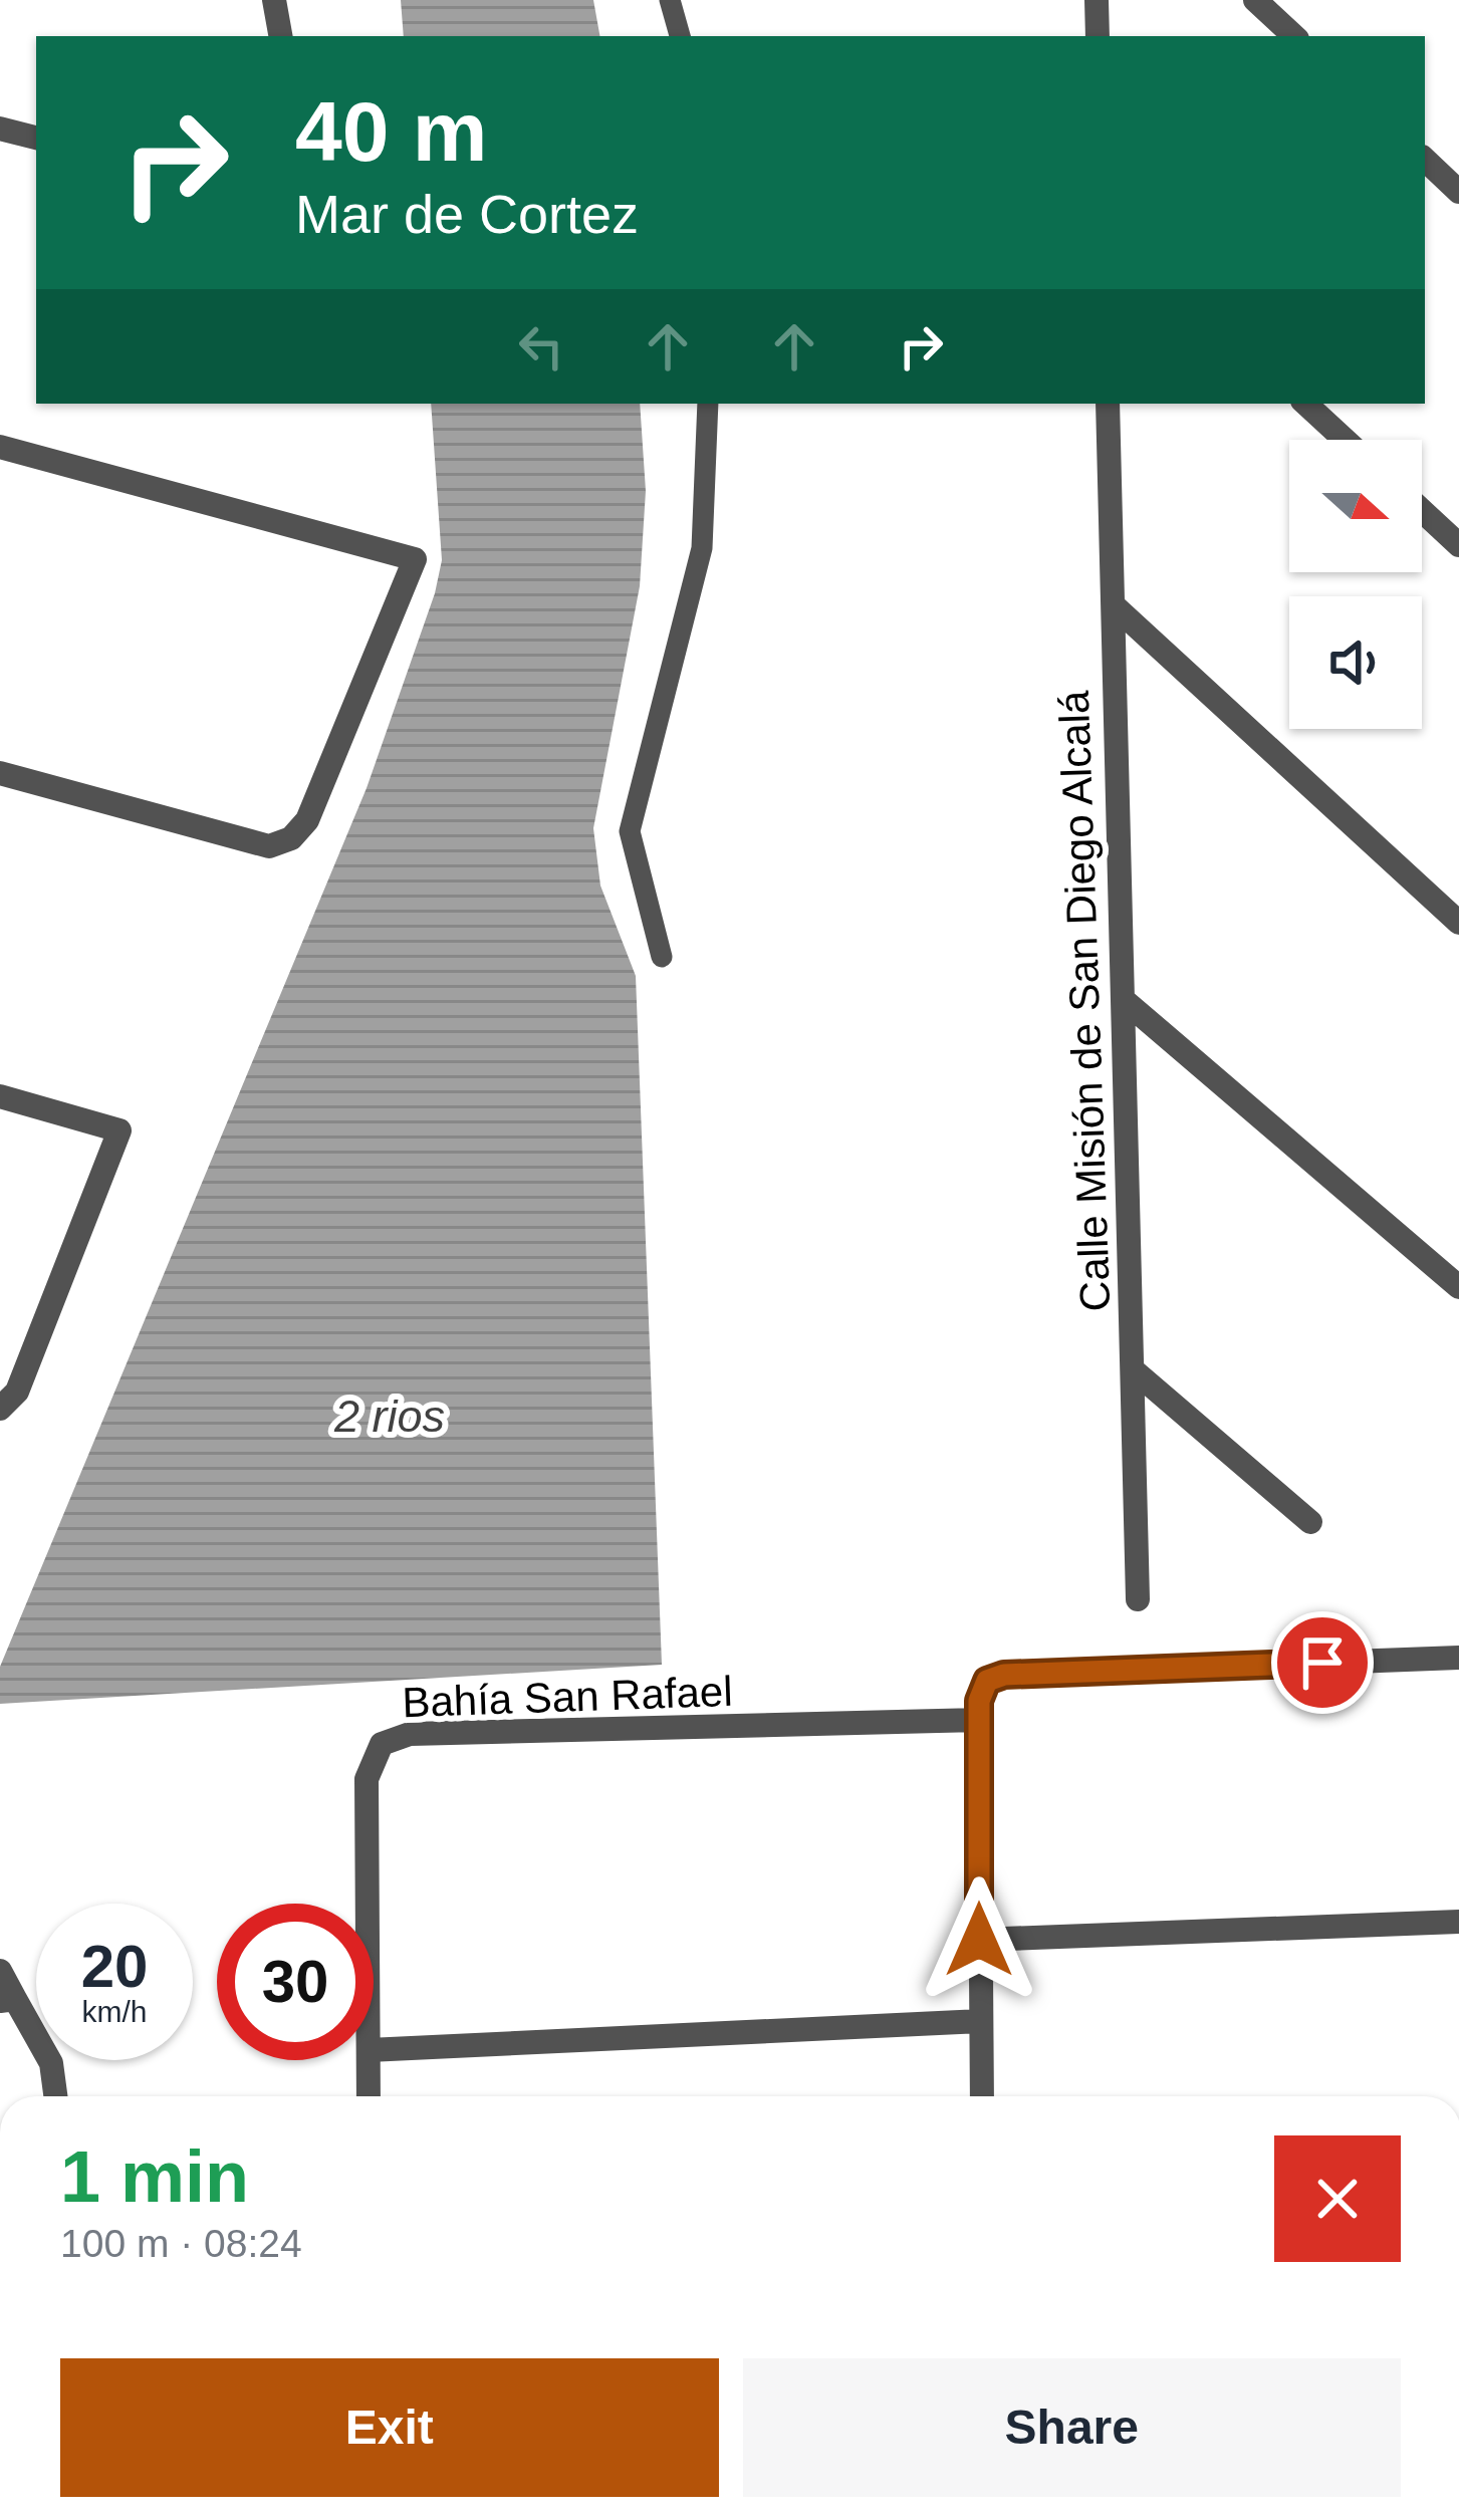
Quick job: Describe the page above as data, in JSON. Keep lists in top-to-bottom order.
{
  "streets": {
    "street": ["Calle Misión de San Diego Alcalá", "Bahía San Rafael"]
  },
  "water": ["2 rios"],
  "north": "right",
  "page": {
    "turn": ["40 m", "Mar de Cortez"],
    "speed": "20 km/h",
    "limit": "30",
    "heading": ["1 min", "100 m · 08:24"],
    "buttons": ["Exit", "Share"]
  }
}
